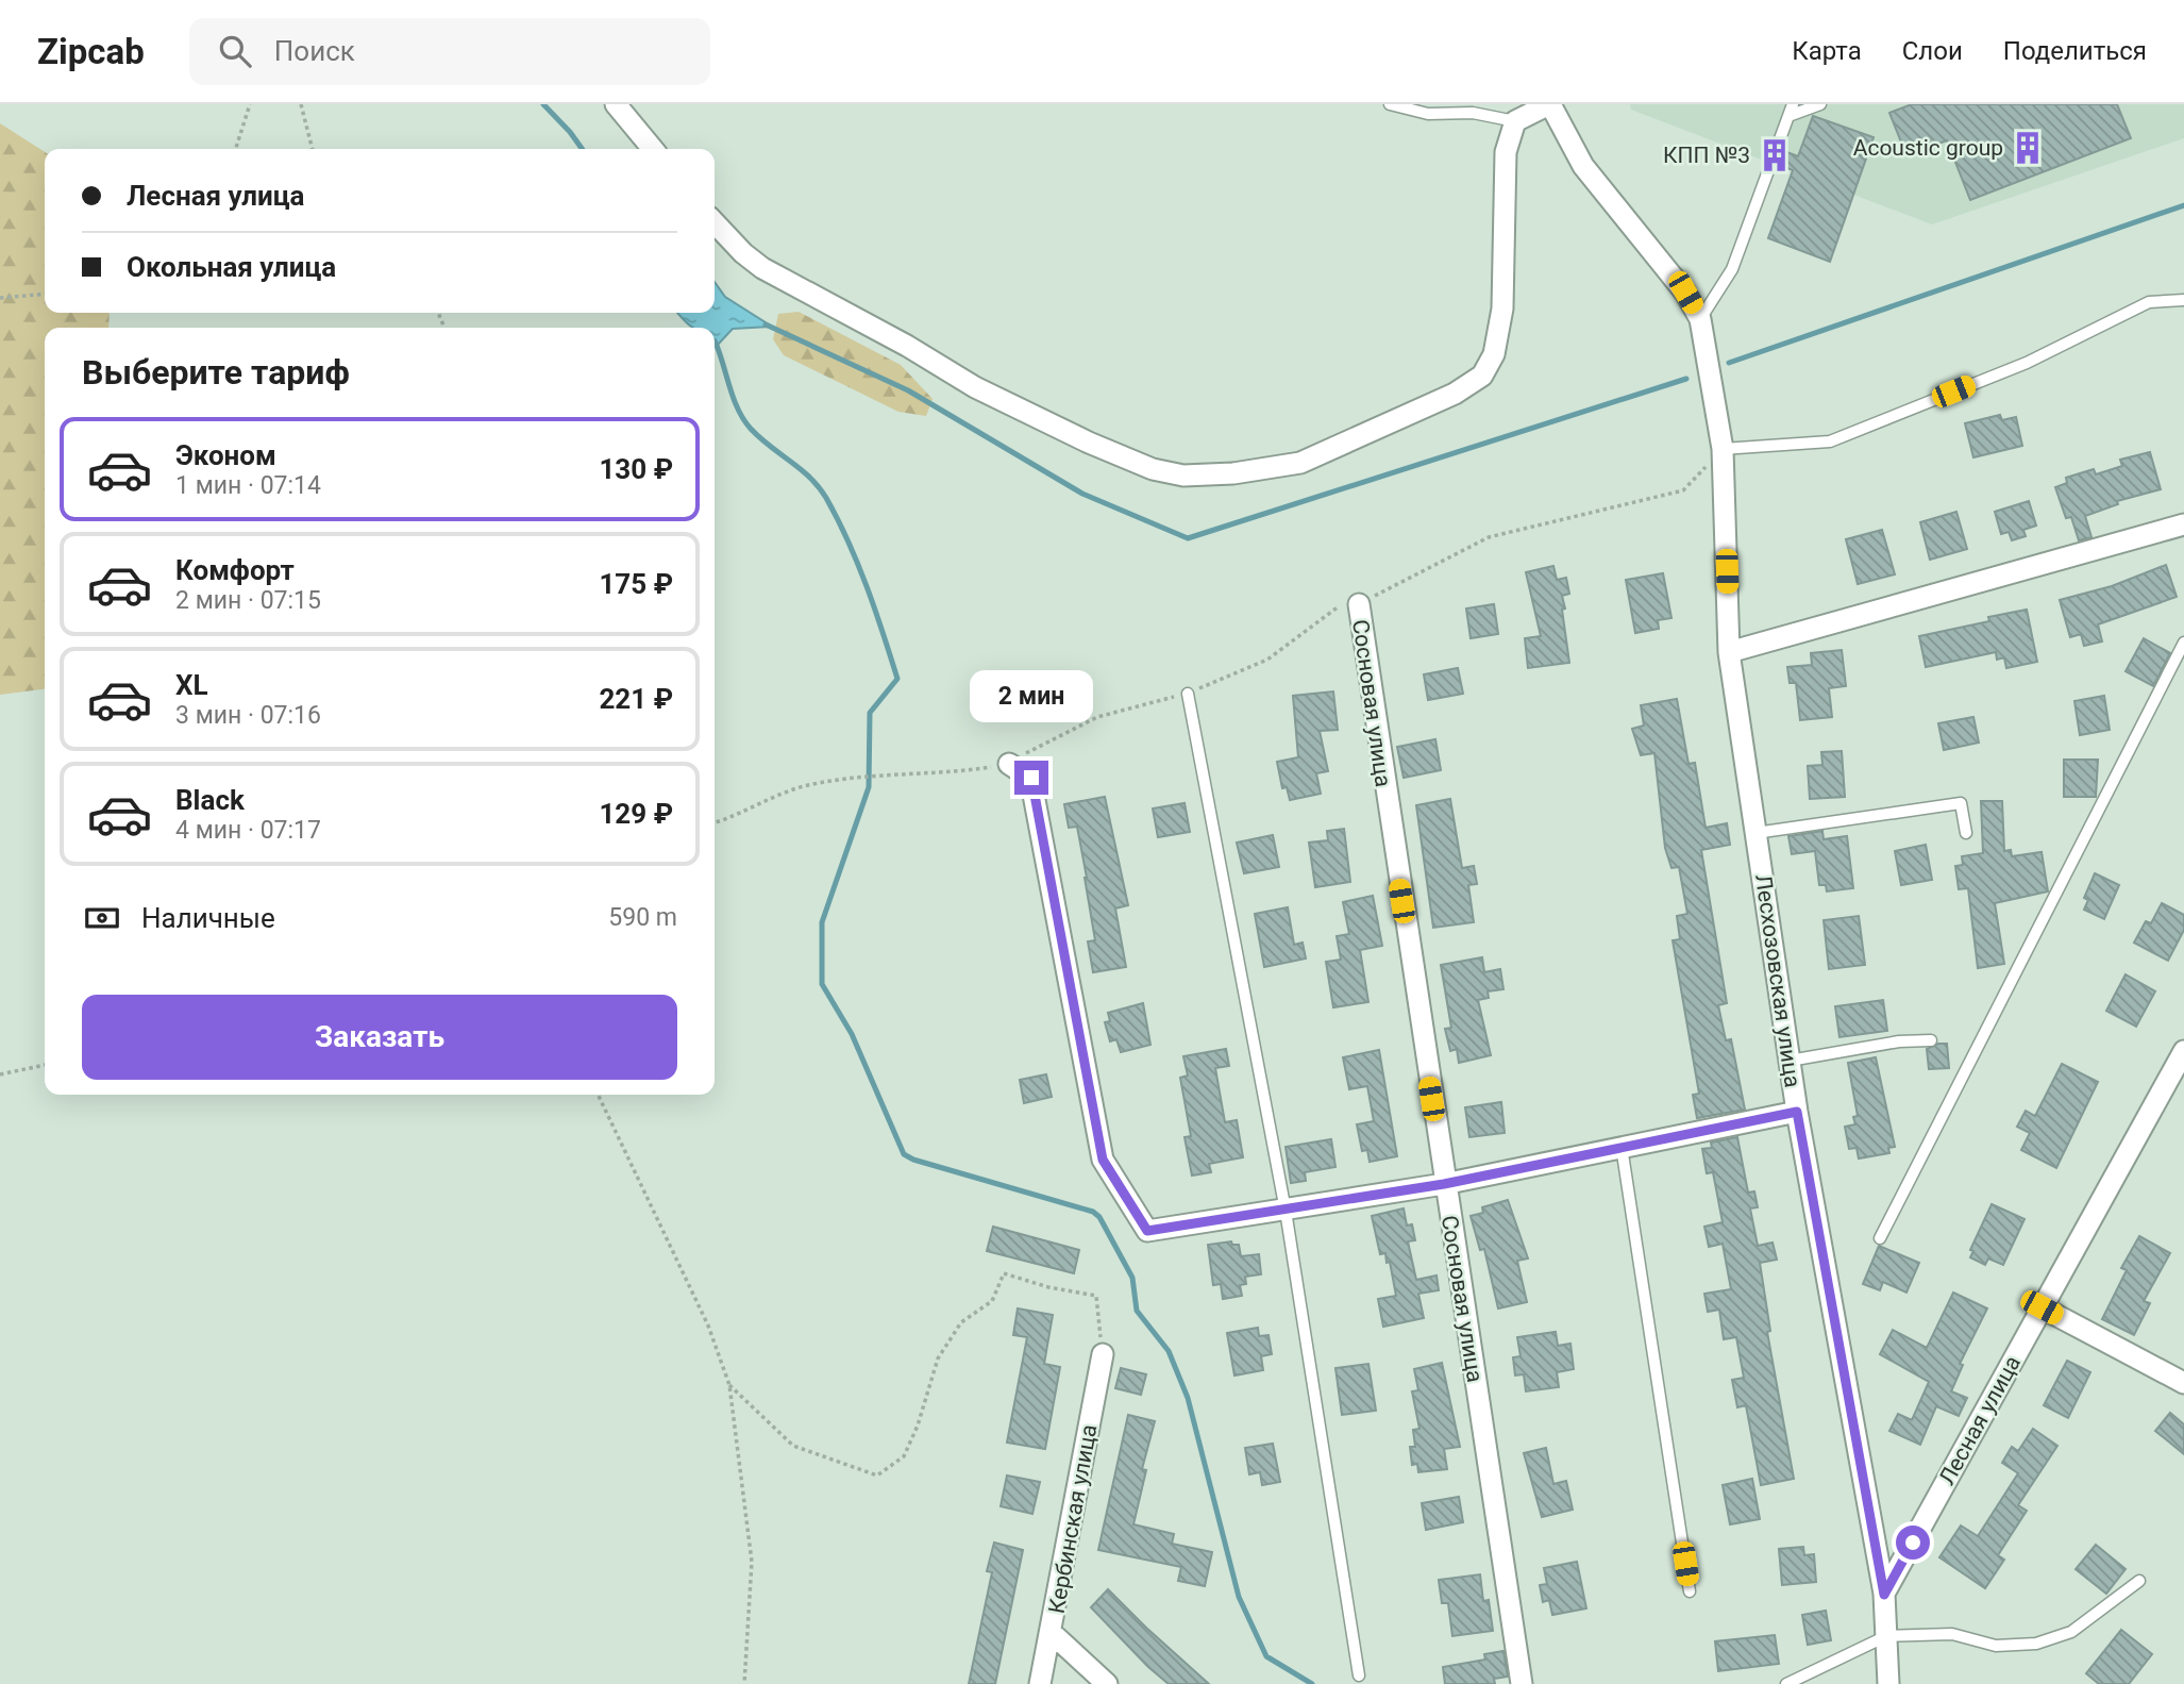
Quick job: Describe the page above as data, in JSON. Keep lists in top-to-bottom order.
{
  "streets": {
    "street": [
      "Сосновая улица",
      "Лесхозовская улица",
      "Лесная улица",
      "Кербинская улица"
    ]
  },
  "crossings": [
    ["Лесхозовская улица", "Лесная улица"]
  ],
  "places": {
    "building": ["Acoustic group", "КПП №3"]
  },
  "page": {
    "header": "Zipcab",
    "search": "Поиск",
    "nav": ["Карта", "Слои", "Поделиться"],
    "banner": ["Лесная улица", "Окольная улица"],
    "heading": "Выберите тариф",
    "list": [
      {
        "name": "Эконом",
        "note": "1 мин · 07:14",
        "value": "130 ₽"
      },
      {
        "name": "Комфорт",
        "note": "2 мин · 07:15",
        "value": "175 ₽"
      },
      {
        "name": "XL",
        "note": "3 мин · 07:16",
        "value": "221 ₽"
      },
      {
        "name": "Black",
        "note": "4 мин · 07:17",
        "value": "129 ₽"
      }
    ],
    "bubble": "2 мин",
    "pay": ["Наличные", "590 m"],
    "buttons": "Заказать"
  }
}
